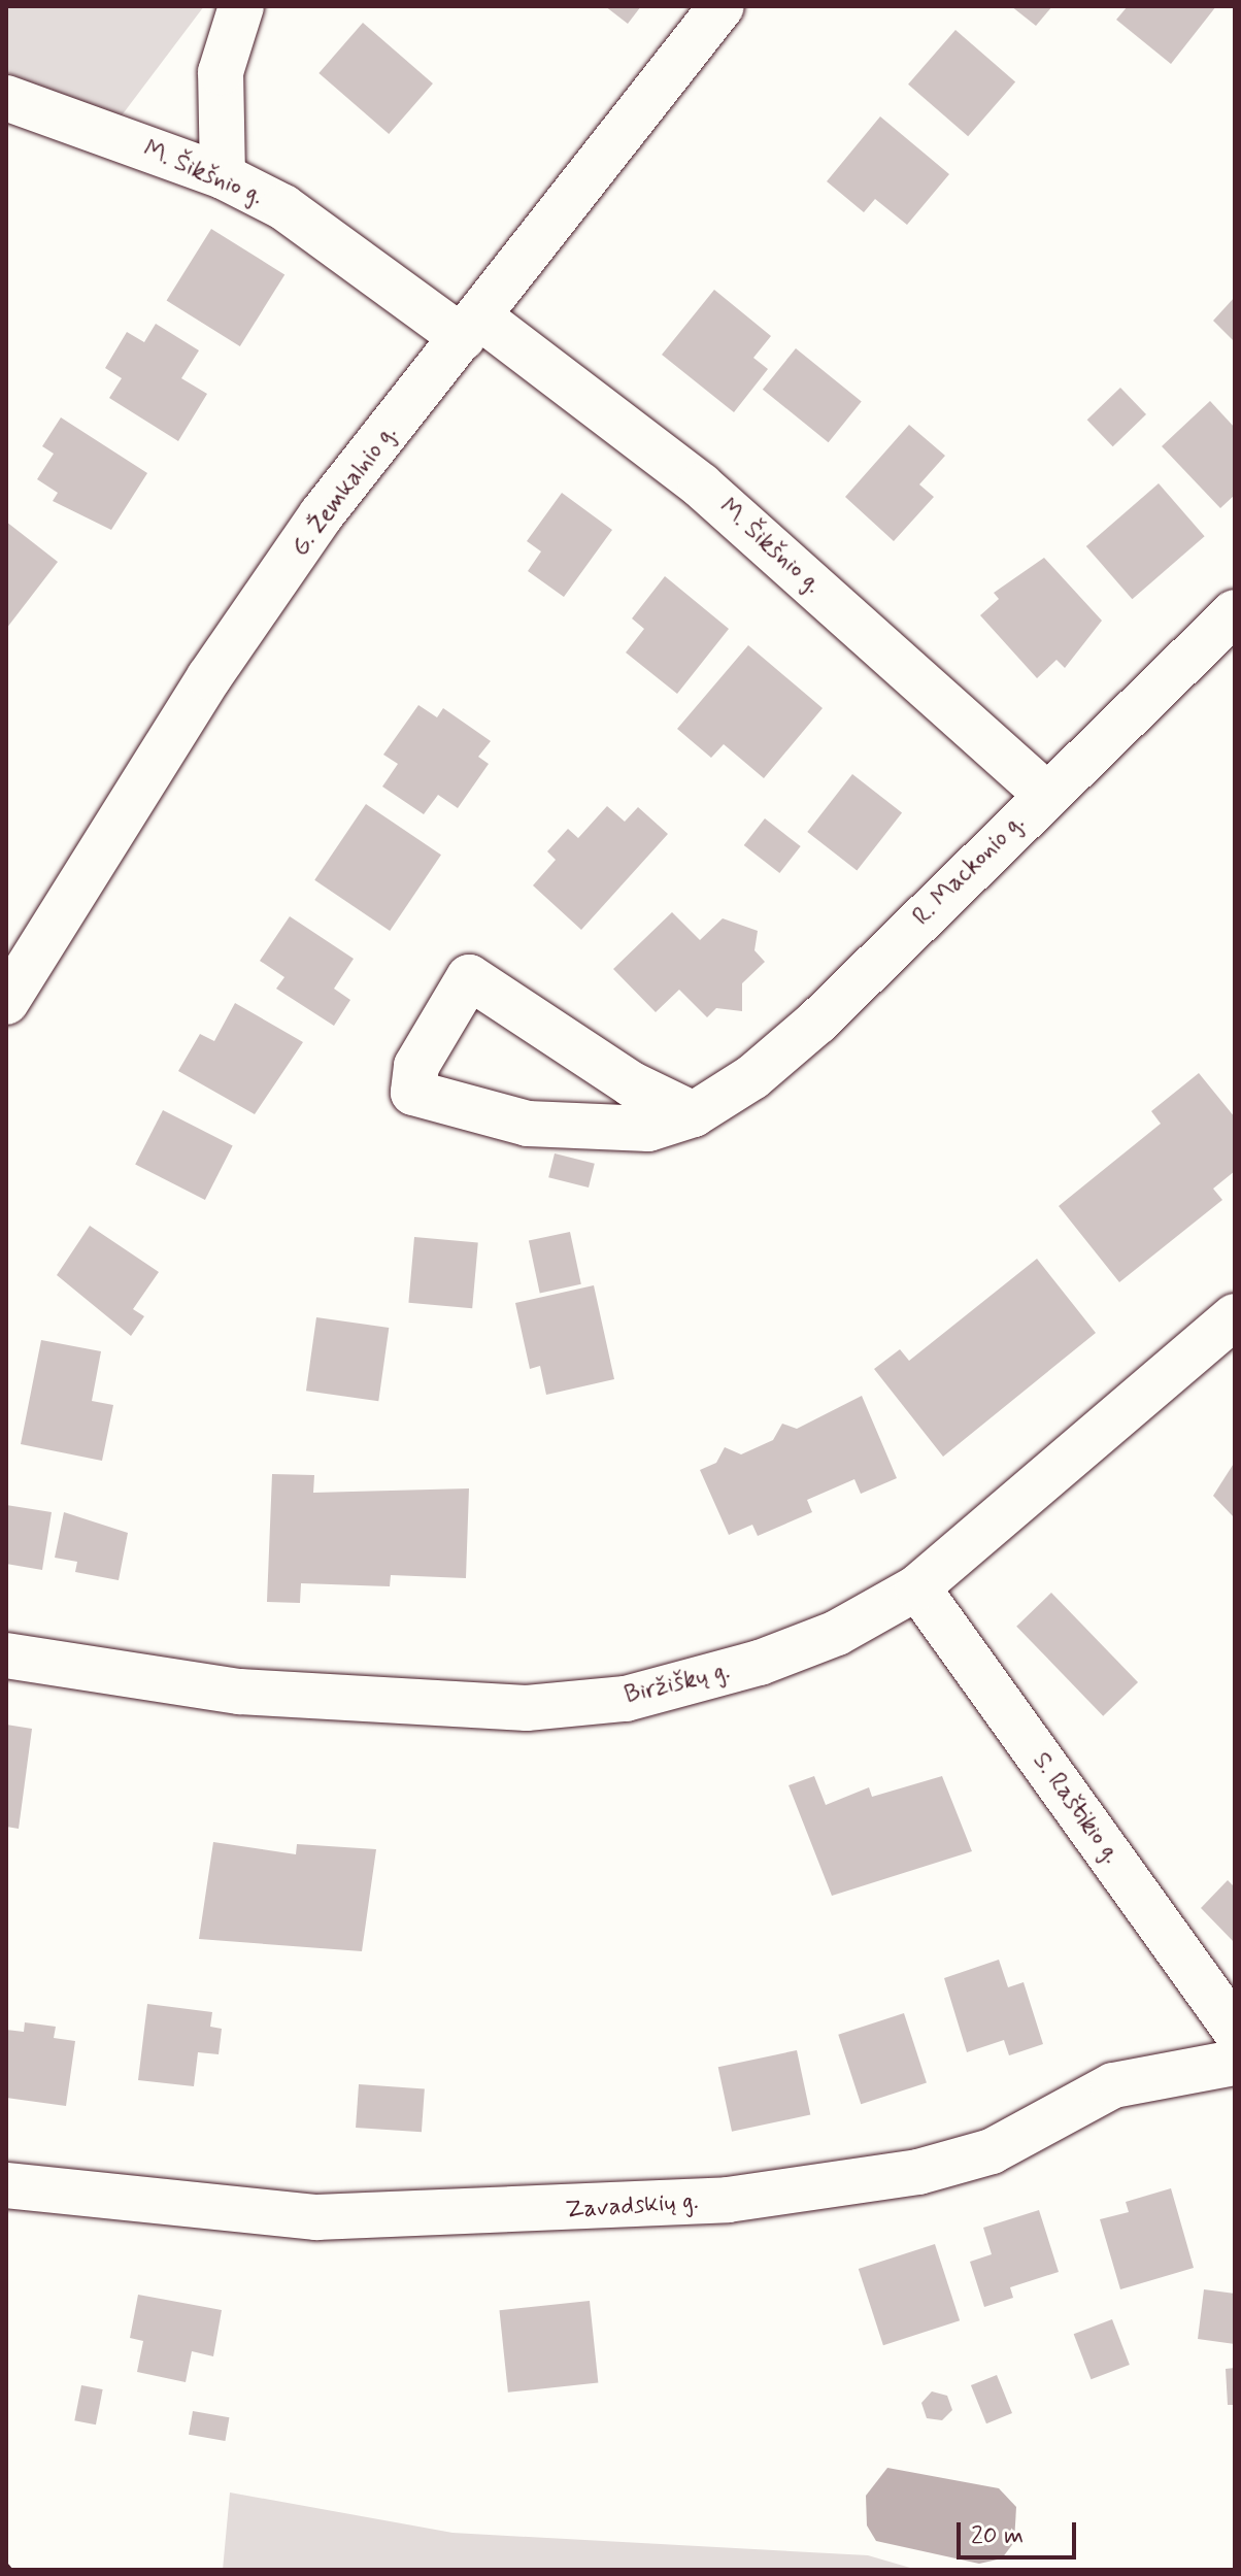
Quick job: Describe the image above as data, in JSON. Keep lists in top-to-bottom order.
{
  "streets": {
    "street": [
      "M. Šikšnio g.",
      "G. Žemkalnio g.",
      "R. Mackonio g.",
      "Biržiškų g.",
      "S. Raštikio g.",
      "Zavadskių g."
    ]
  },
  "crossings": [
    ["M. Šikšnio g.", "G. Žemkalnio g."],
    ["M. Šikšnio g.", "R. Mackonio g."],
    ["Biržiškų g.", "S. Raštikio g."]
  ],
  "scale_bar": "20 m"
}
